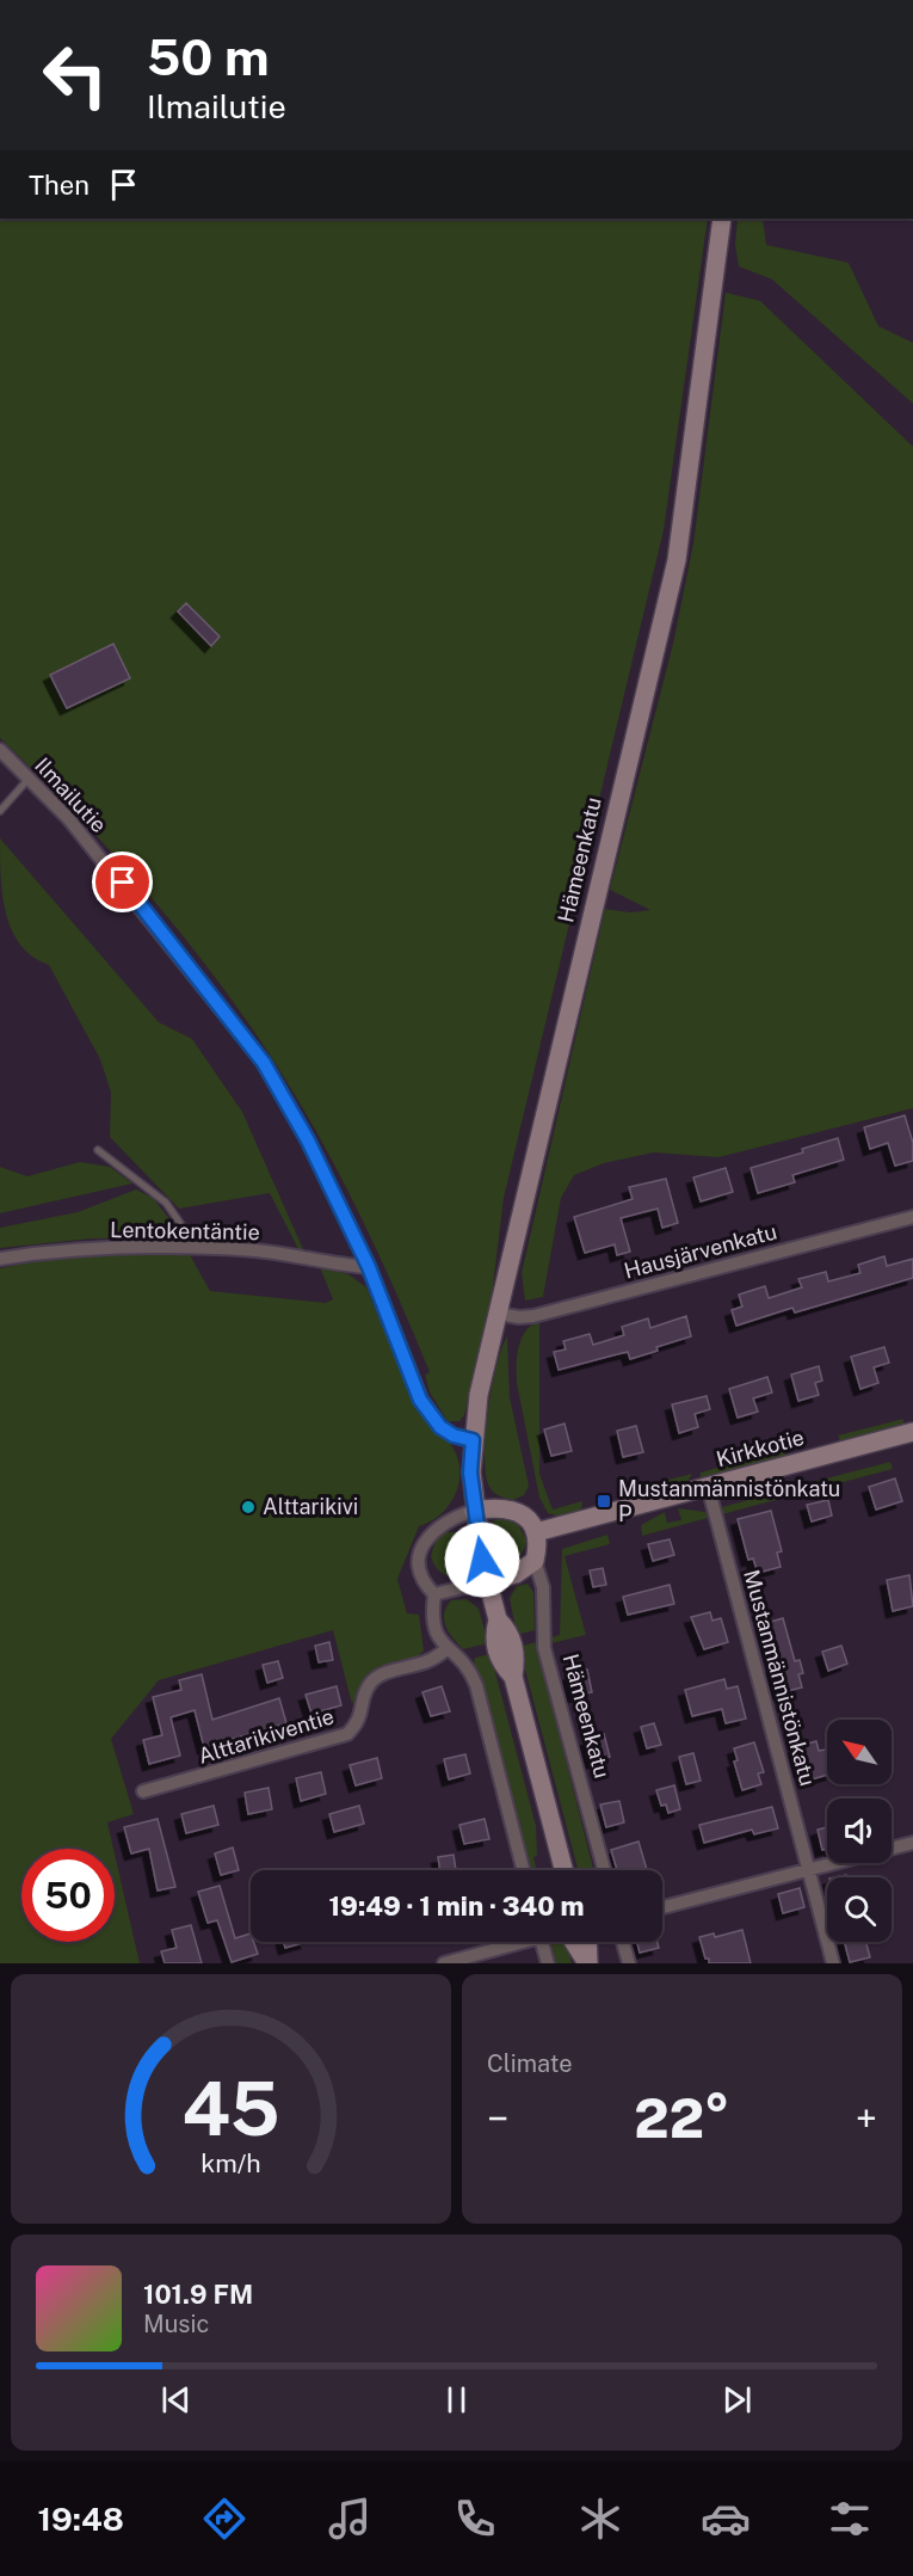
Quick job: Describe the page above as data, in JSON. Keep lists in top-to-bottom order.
{
  "streets": {
    "main road": ["Hämeenkatu", "Kirkkotie"],
    "street": [
      "Ilmailutie",
      "Lentokentäntie",
      "Hausjärvenkatu",
      "Mustanmännistönkatu",
      "Alttarikiventie"
    ]
  },
  "crossings": [
    ["Ilmailutie", "Hämeenkatu"],
    ["Ilmailutie", "Lentokentäntie"],
    ["Hämeenkatu", "Hausjärvenkatu"],
    ["Hämeenkatu", "Kirkkotie"],
    ["Kirkkotie", "Mustanmännistönkatu"]
  ],
  "places": {
    "transit": ["Mustanmännistönkatu P"],
    "other": ["Alttarikivi"]
  },
  "north": "top left",
  "page": {
    "turn": ["50 m", "Ilmailutie"],
    "then": "Then",
    "limit": "50",
    "trip": "19:49 · 1 min · 340 m",
    "tile": "Climate",
    "heat": ["−", "22°", "+"],
    "song": ["101.9 FM", "Music"],
    "tabs": "19:48",
    "gauge": ["45", "km/h"]
  }
}
